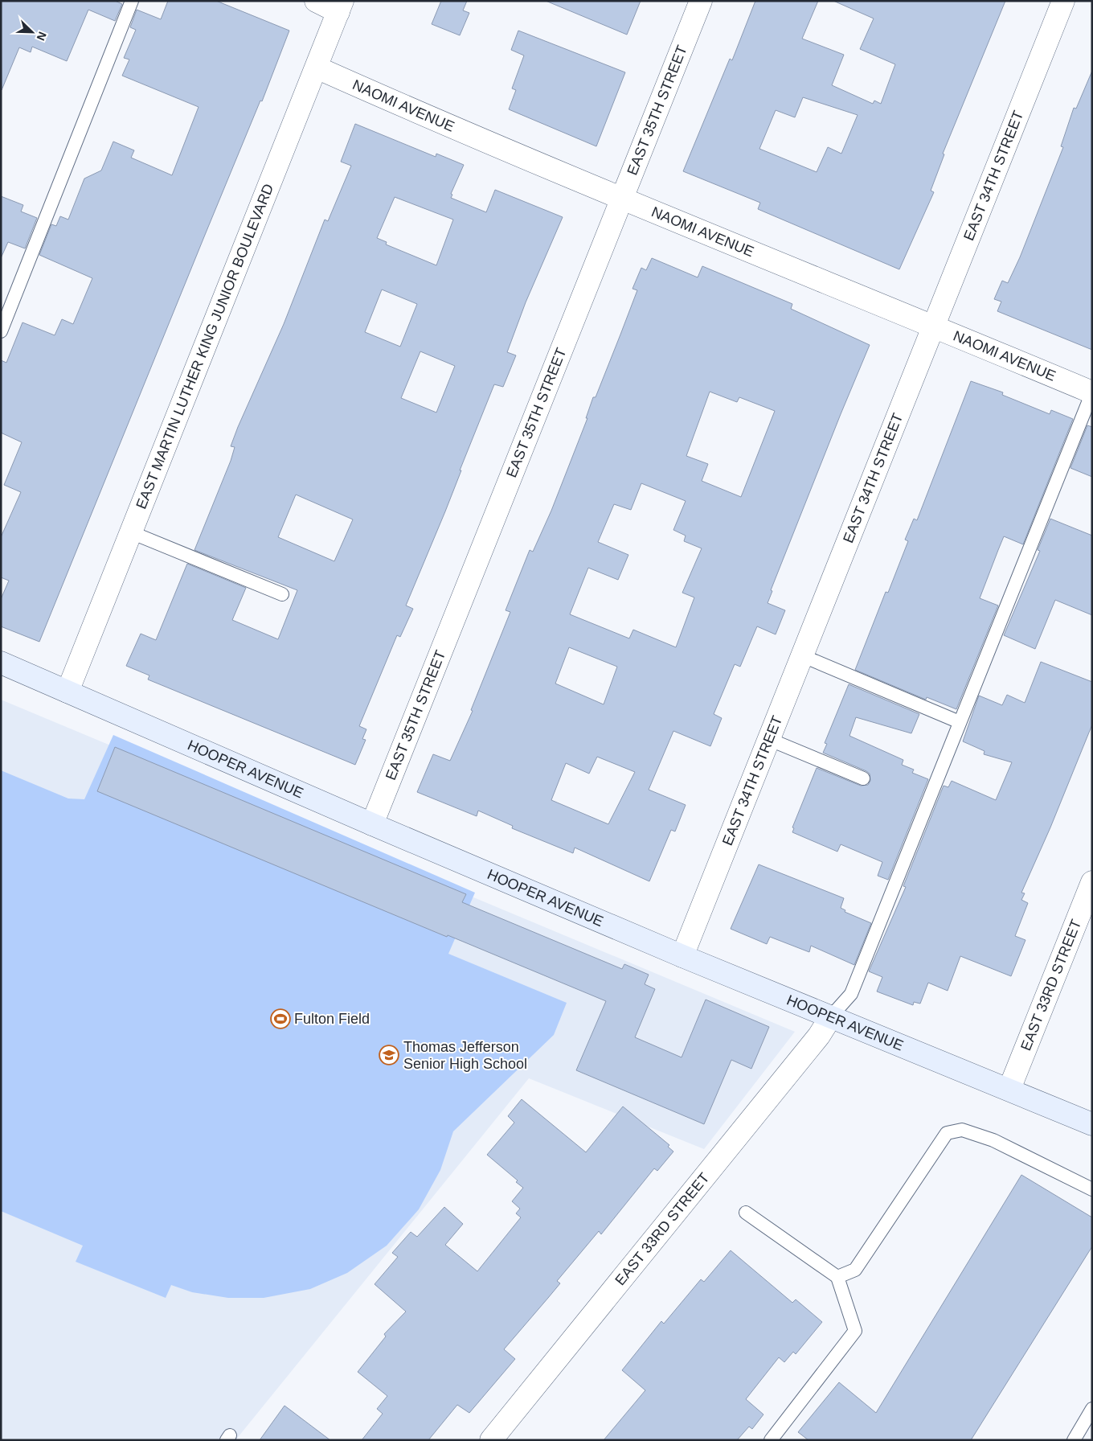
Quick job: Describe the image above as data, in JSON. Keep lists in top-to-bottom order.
{
  "streets": {
    "street": [
      "NAOMI AVENUE",
      "EAST 35TH STREET",
      "EAST 34TH STREET",
      "EAST MARTIN LUTHER KING JUNIOR BOULEVARD",
      "HOOPER AVENUE",
      "EAST 33RD STREET"
    ]
  },
  "crossings": [
    ["NAOMI AVENUE", "EAST 35TH STREET"],
    ["NAOMI AVENUE", "EAST 34TH STREET"],
    ["NAOMI AVENUE", "EAST MARTIN LUTHER KING JUNIOR BOULEVARD"],
    ["EAST 35TH STREET", "HOOPER AVENUE"],
    ["EAST 34TH STREET", "HOOPER AVENUE"],
    ["EAST MARTIN LUTHER KING JUNIOR BOULEVARD", "HOOPER AVENUE"],
    ["HOOPER AVENUE", "EAST 33RD STREET"]
  ],
  "places": {
    "sports": ["Fulton Field"],
    "school or university": ["Thomas Jefferson Senior High School"]
  },
  "north": "bottom right"
}
